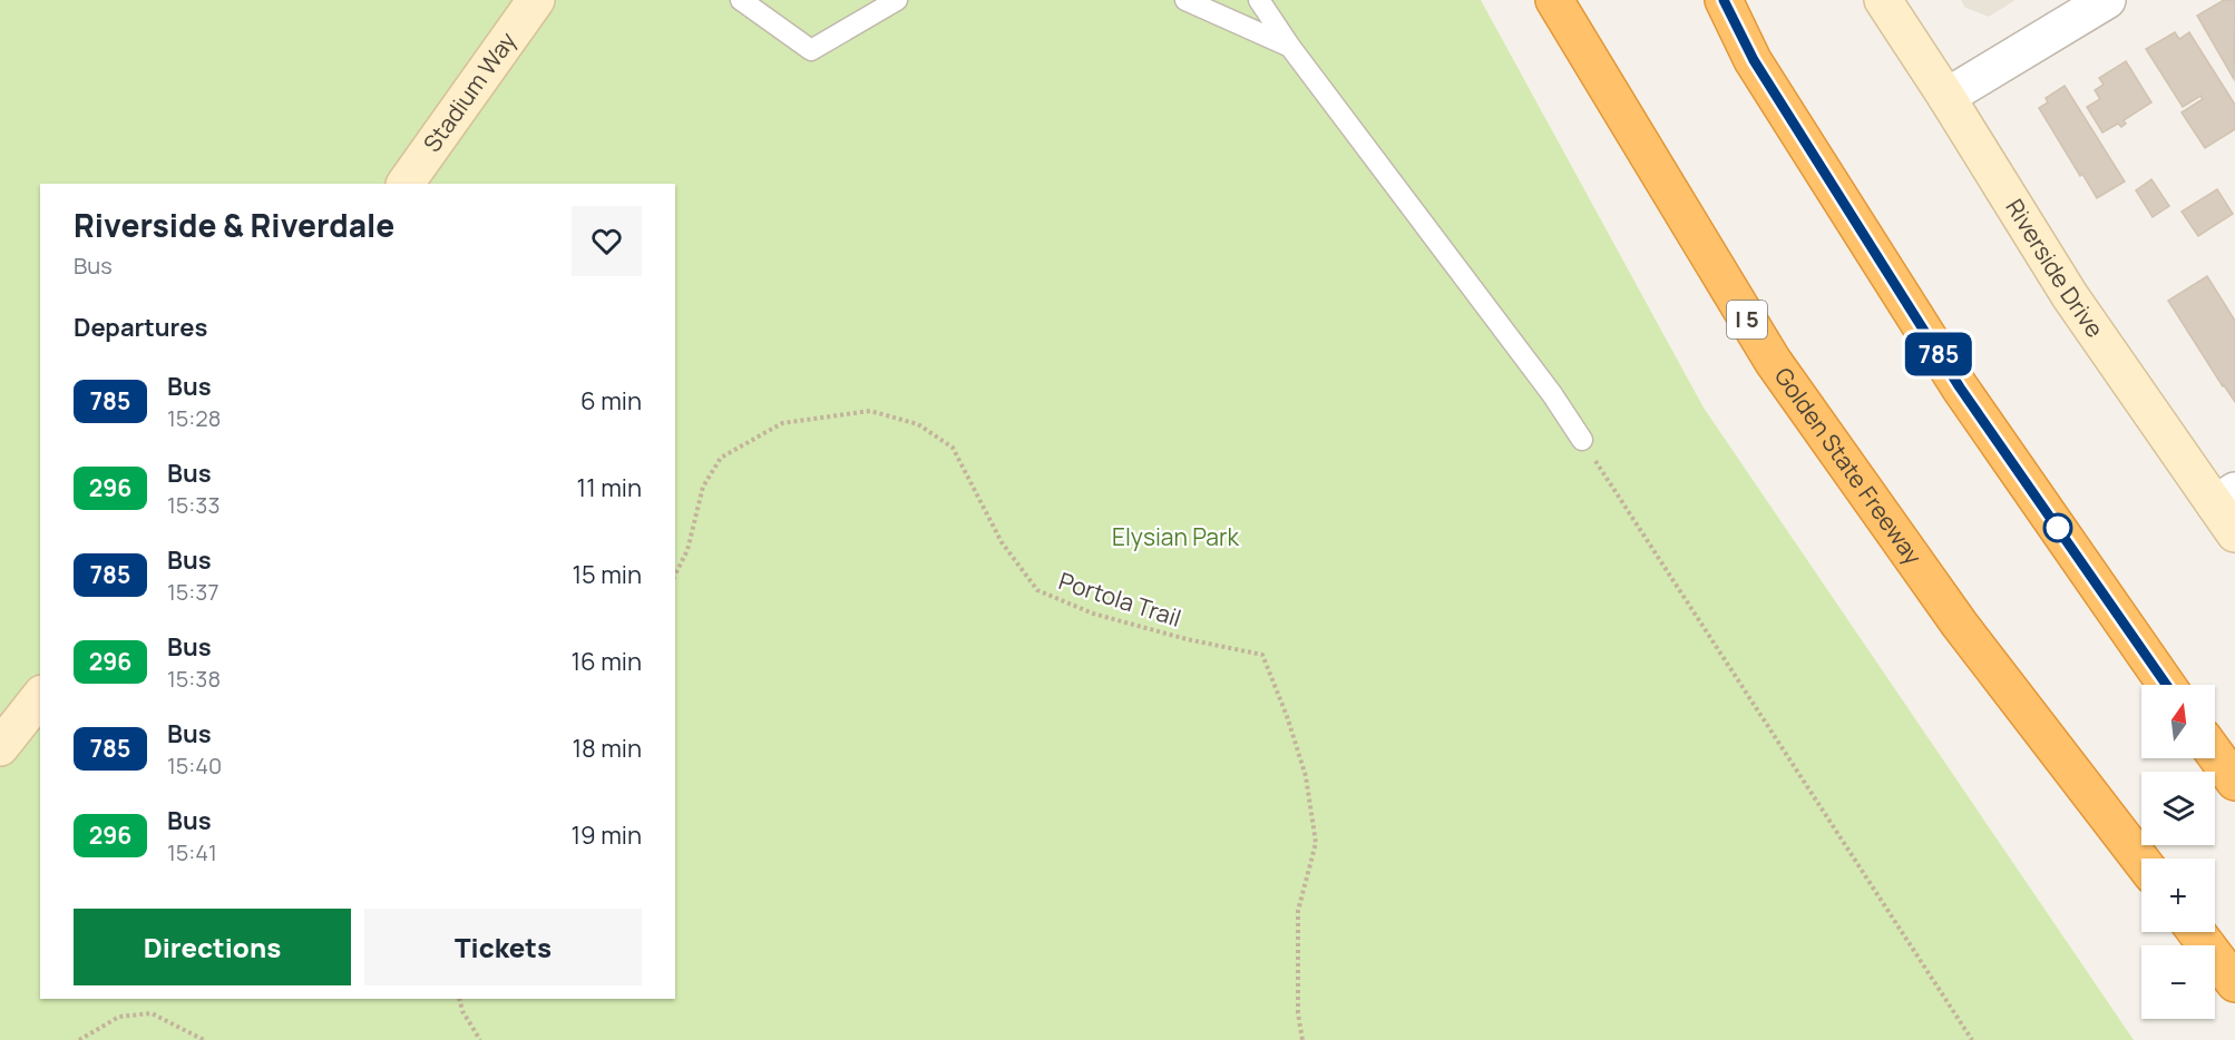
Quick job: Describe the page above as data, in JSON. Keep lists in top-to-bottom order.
{
  "streets": {
    "highway": ["I 5", "Golden State Freeway"],
    "main road": ["Stadium Way", "Riverside Drive"],
    "path": ["Portola Trail"]
  },
  "parks": ["Elysian Park"],
  "lines": ["bus line 785"],
  "north": "top",
  "page": {
    "on_map": "785",
    "heading": [
      ["Riverside & Riverdale", "Bus"],
      "Departures"
    ],
    "list": [
      {
        "mark": "785",
        "name": "Bus",
        "note": "15:28",
        "value": "6 min"
      },
      {
        "mark": "296",
        "name": "Bus",
        "note": "15:33",
        "value": "11 min"
      },
      {
        "mark": "785",
        "name": "Bus",
        "note": "15:37",
        "value": "15 min"
      },
      {
        "mark": "296",
        "name": "Bus",
        "note": "15:38",
        "value": "16 min"
      },
      {
        "mark": "785",
        "name": "Bus",
        "note": "15:40",
        "value": "18 min"
      },
      {
        "mark": "296",
        "name": "Bus",
        "note": "15:41",
        "value": "19 min"
      }
    ],
    "map_buttons": ["+", "−"],
    "buttons": ["Directions", "Tickets"]
  }
}
